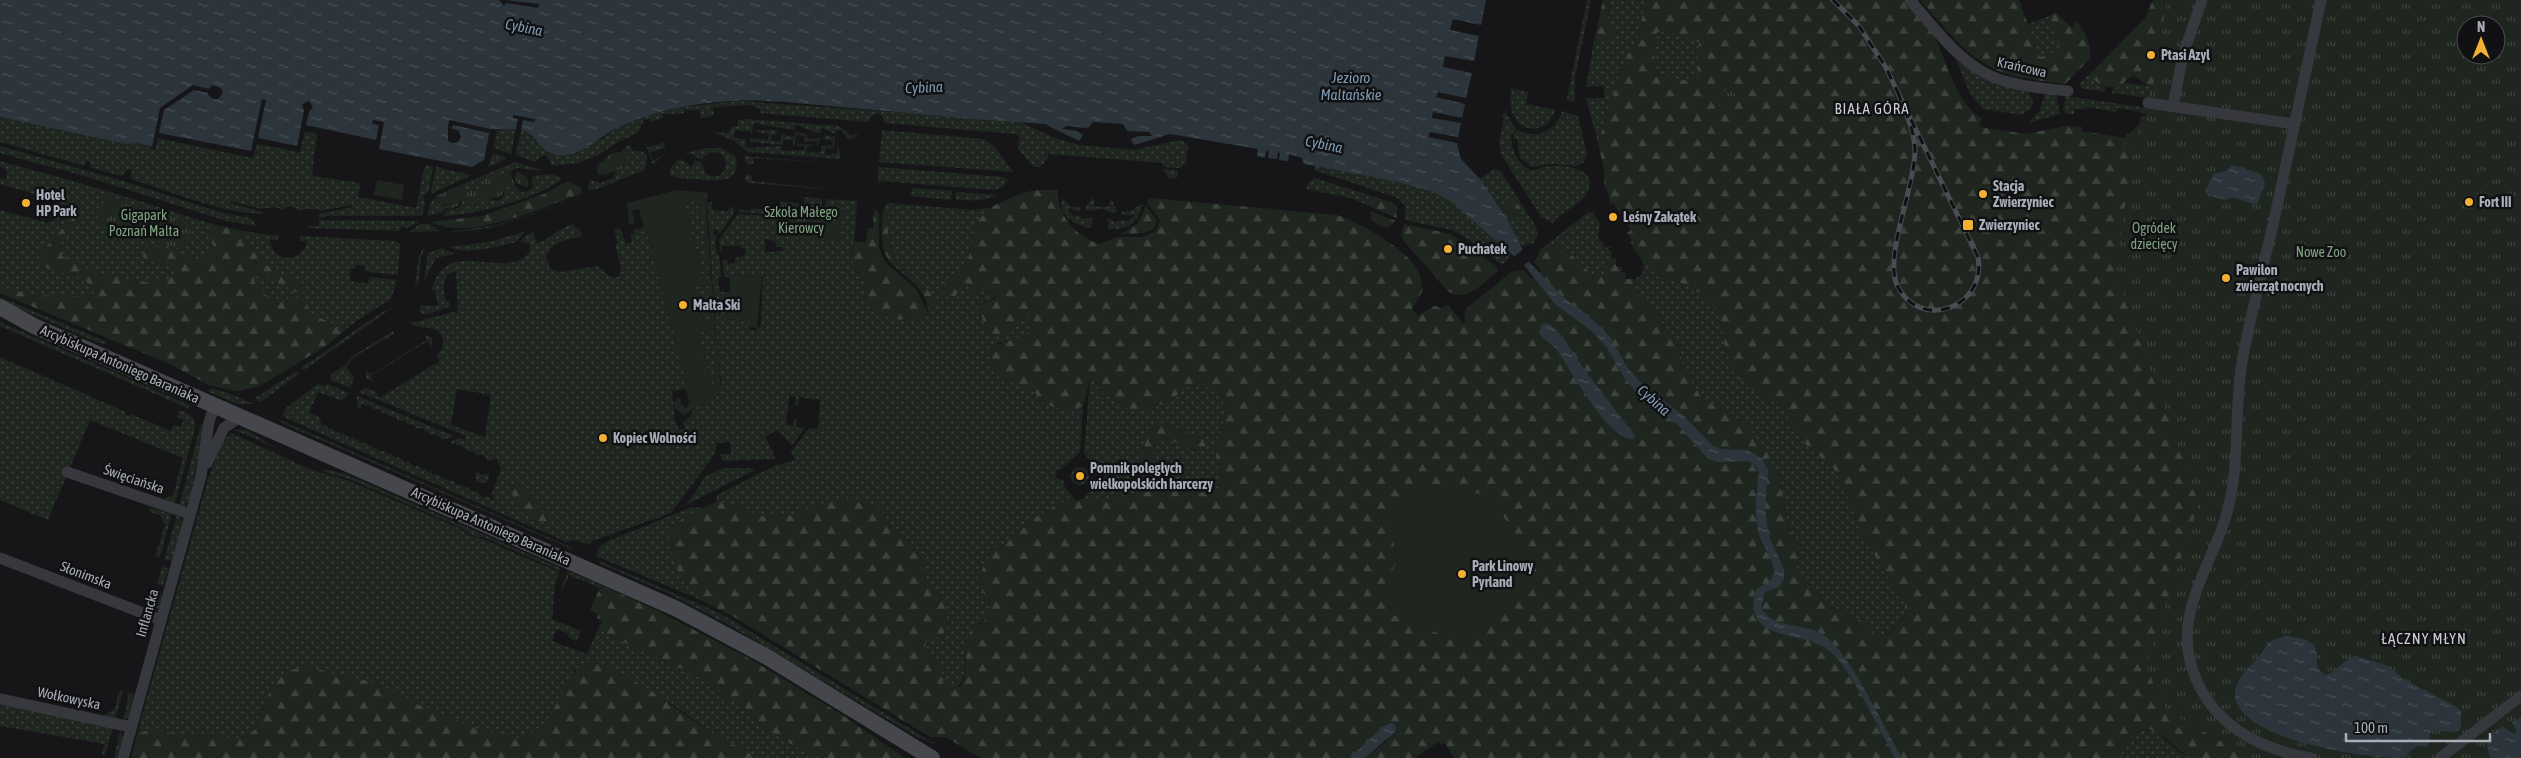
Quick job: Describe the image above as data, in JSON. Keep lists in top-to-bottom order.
{
  "streets": {
    "street": [
      "Krańcowa",
      "Arcybiskupa Antoniego Baraniaka",
      "Święciańska",
      "Słonimska",
      "Inflancka",
      "Wołkowyska"
    ]
  },
  "crossings": [
    ["Arcybiskupa Antoniego Baraniaka", "Inflancka"],
    ["Święciańska", "Inflancka"],
    ["Słonimska", "Inflancka"],
    ["Inflancka", "Wołkowyska"]
  ],
  "districts": ["BIAŁA GÓRA", "ŁĄCZNY MŁYN"],
  "water": ["Cybina", "Jezioro Maltańskie"],
  "parks": [
    "Szkoła Małego Kierowcy",
    "Gigapark Poznań Malta",
    "Ogródek dziecięcy",
    "Nowe Zoo"
  ],
  "places": {
    "other": [
      "Ptasi Azyl",
      "Stacja Zwierzyniec",
      "Fort III",
      "Hotel HP Park",
      "Leśny Zakątek",
      "Puchatek",
      "Pawilon zwierząt nocnych",
      "Malta Ski",
      "Kopiec Wolności",
      "Pomnik poległych wielkopolskich harcerzy",
      "Park Linowy Pyrland"
    ],
    "transit": ["Zwierzyniec"]
  },
  "scale_bar": "100 m",
  "north": "top"
}
